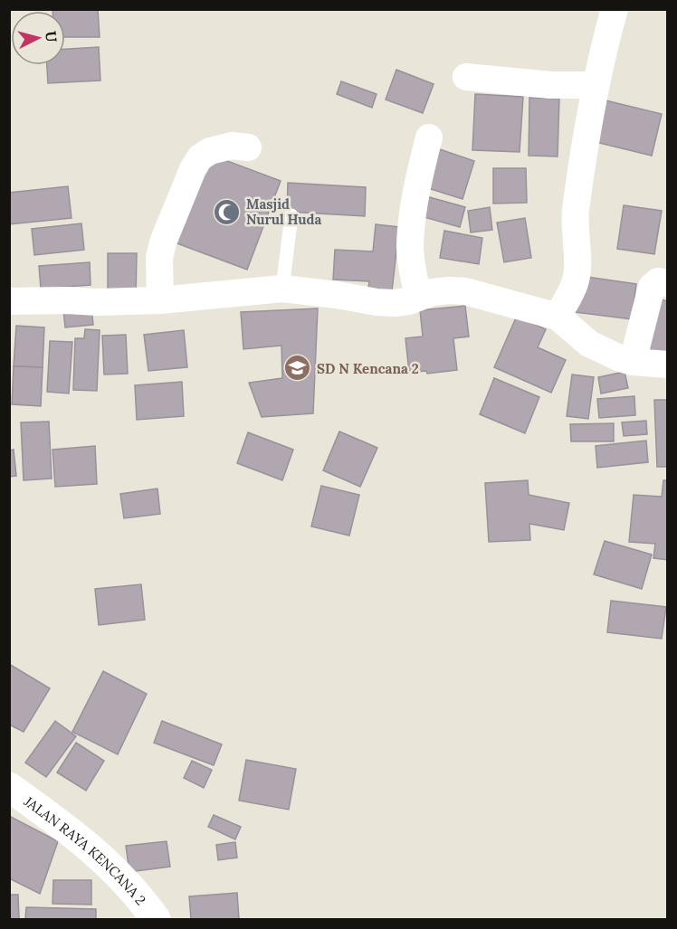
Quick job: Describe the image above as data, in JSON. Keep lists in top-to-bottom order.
{
  "streets": {
    "street": ["JALAN RAYA KENCANA 2"]
  },
  "places": {
    "mosque": ["Masjid Nurul Huda"],
    "school or university": ["SD N Kencana 2"]
  },
  "north": "right"
}
